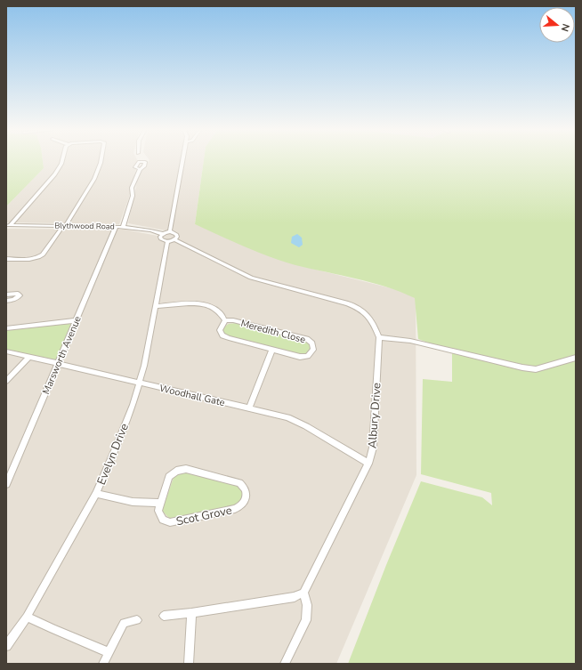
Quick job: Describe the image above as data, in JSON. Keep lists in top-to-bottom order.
{
  "streets": {
    "street": [
      "Blythwood Road",
      "Meredith Close",
      "Marsworth Avenue",
      "Woodhall Gate",
      "Albury Drive",
      "Evelyn Drive",
      "Scot Grove"
    ]
  },
  "crossings": [
    ["Blythwood Road", "Marsworth Avenue"],
    ["Meredith Close", "Woodhall Gate"],
    ["Marsworth Avenue", "Woodhall Gate"],
    ["Woodhall Gate", "Albury Drive"],
    ["Woodhall Gate", "Evelyn Drive"],
    ["Albury Drive", "Evelyn Drive"]
  ],
  "north": "right"
}
